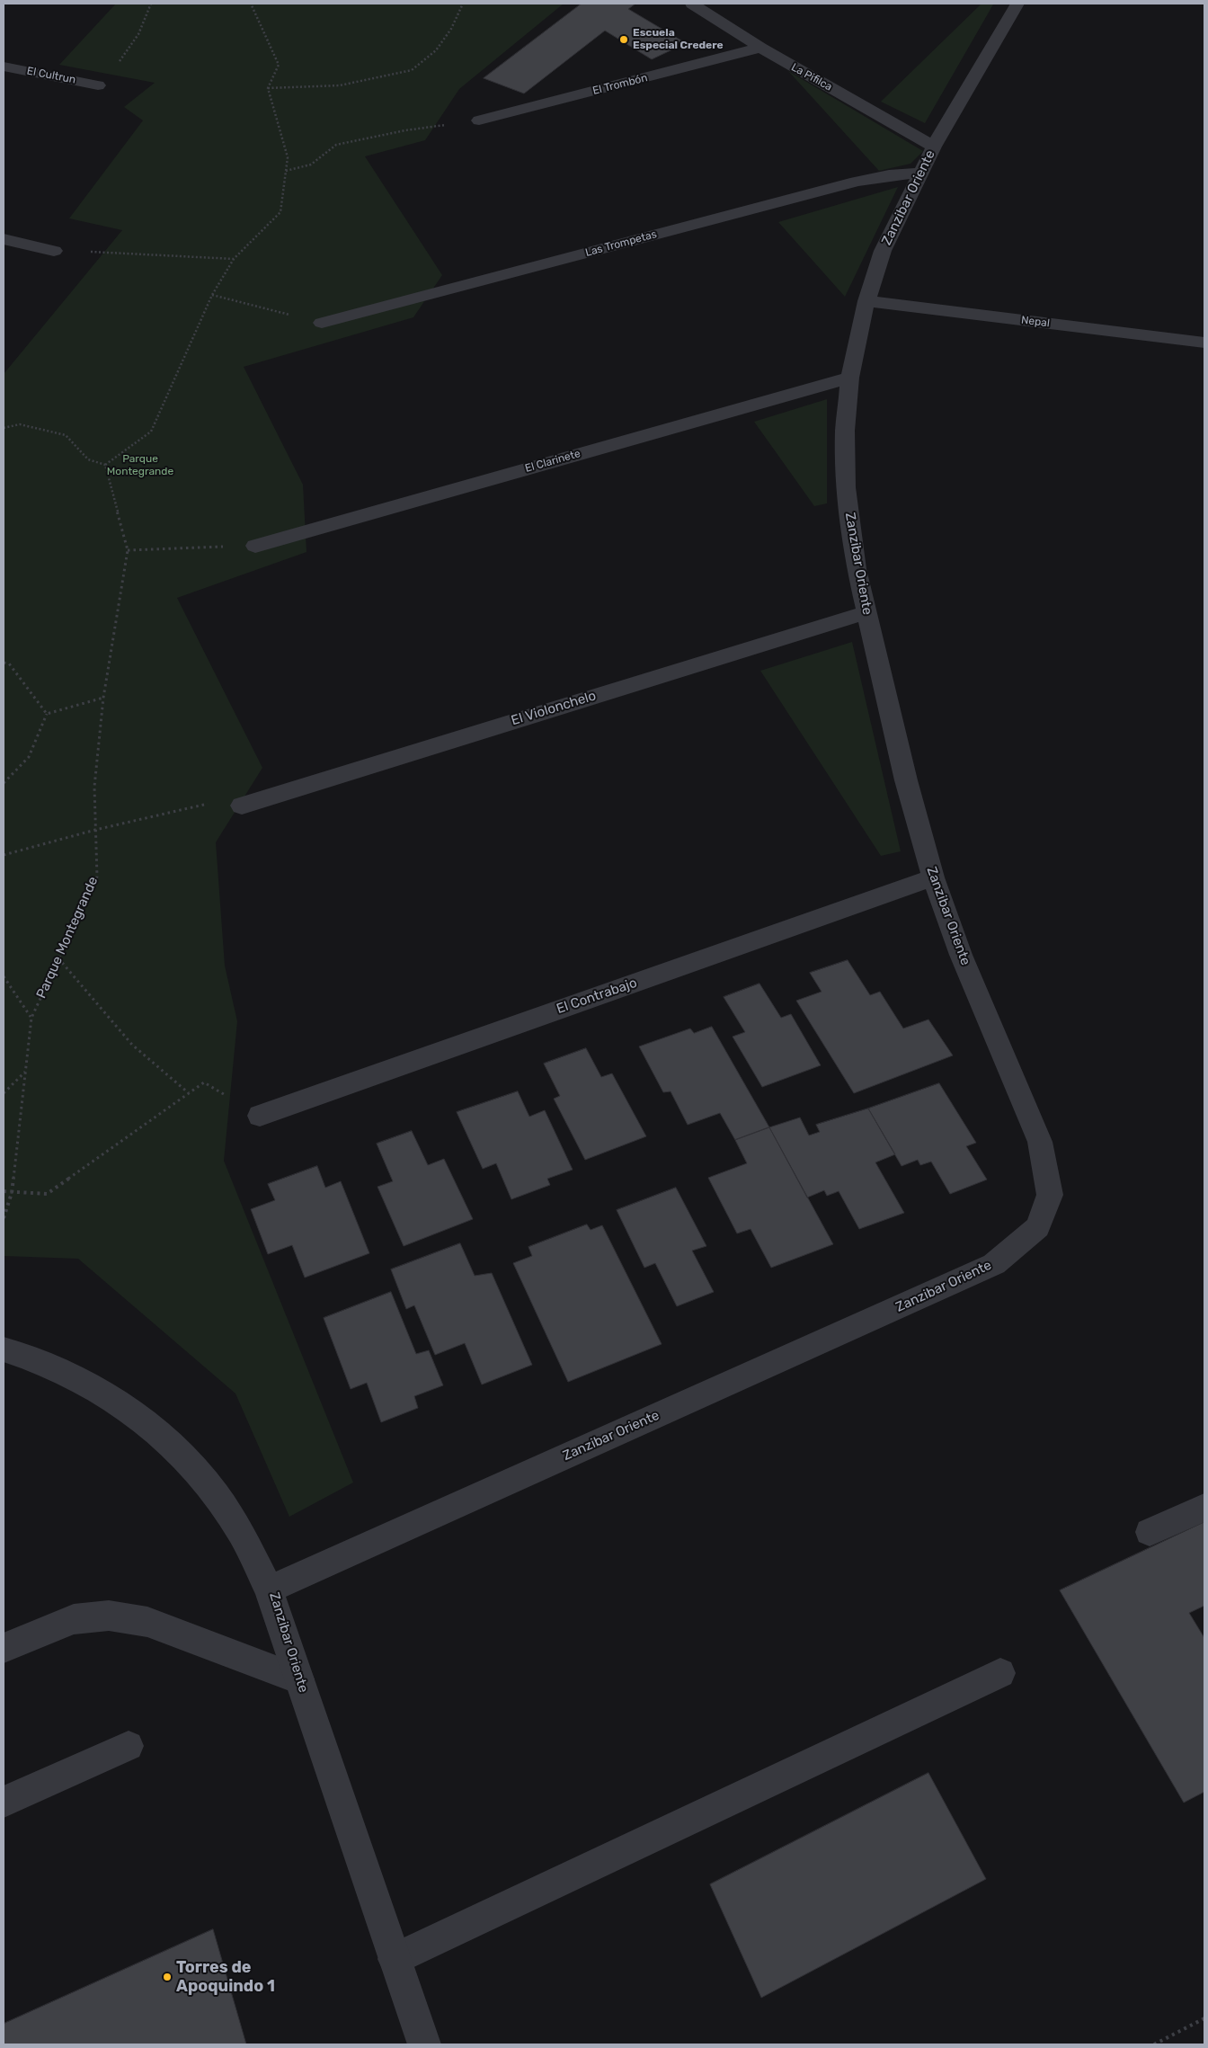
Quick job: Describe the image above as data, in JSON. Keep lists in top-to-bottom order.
{
  "streets": {
    "street": [
      "El Cultrun",
      "La Pifilca",
      "El Trombón",
      "Zanzibar Oriente",
      "Las Trompetas",
      "Nepal",
      "El Clarinete",
      "El Violonchelo",
      "El Contrabajo"
    ],
    "path": ["Parque Montegrande"]
  },
  "crossings": [
    ["La Pifilca", "El Trombón"],
    ["La Pifilca", "Zanzibar Oriente"],
    ["Zanzibar Oriente", "Las Trompetas"],
    ["Zanzibar Oriente", "Nepal"],
    ["Zanzibar Oriente", "El Clarinete"],
    ["Zanzibar Oriente", "El Violonchelo"],
    ["Zanzibar Oriente", "El Contrabajo"]
  ],
  "parks": ["Parque Montegrande"],
  "places": ["Escuela Especial Credere", "Torres de Apoquindo 1"]
}
